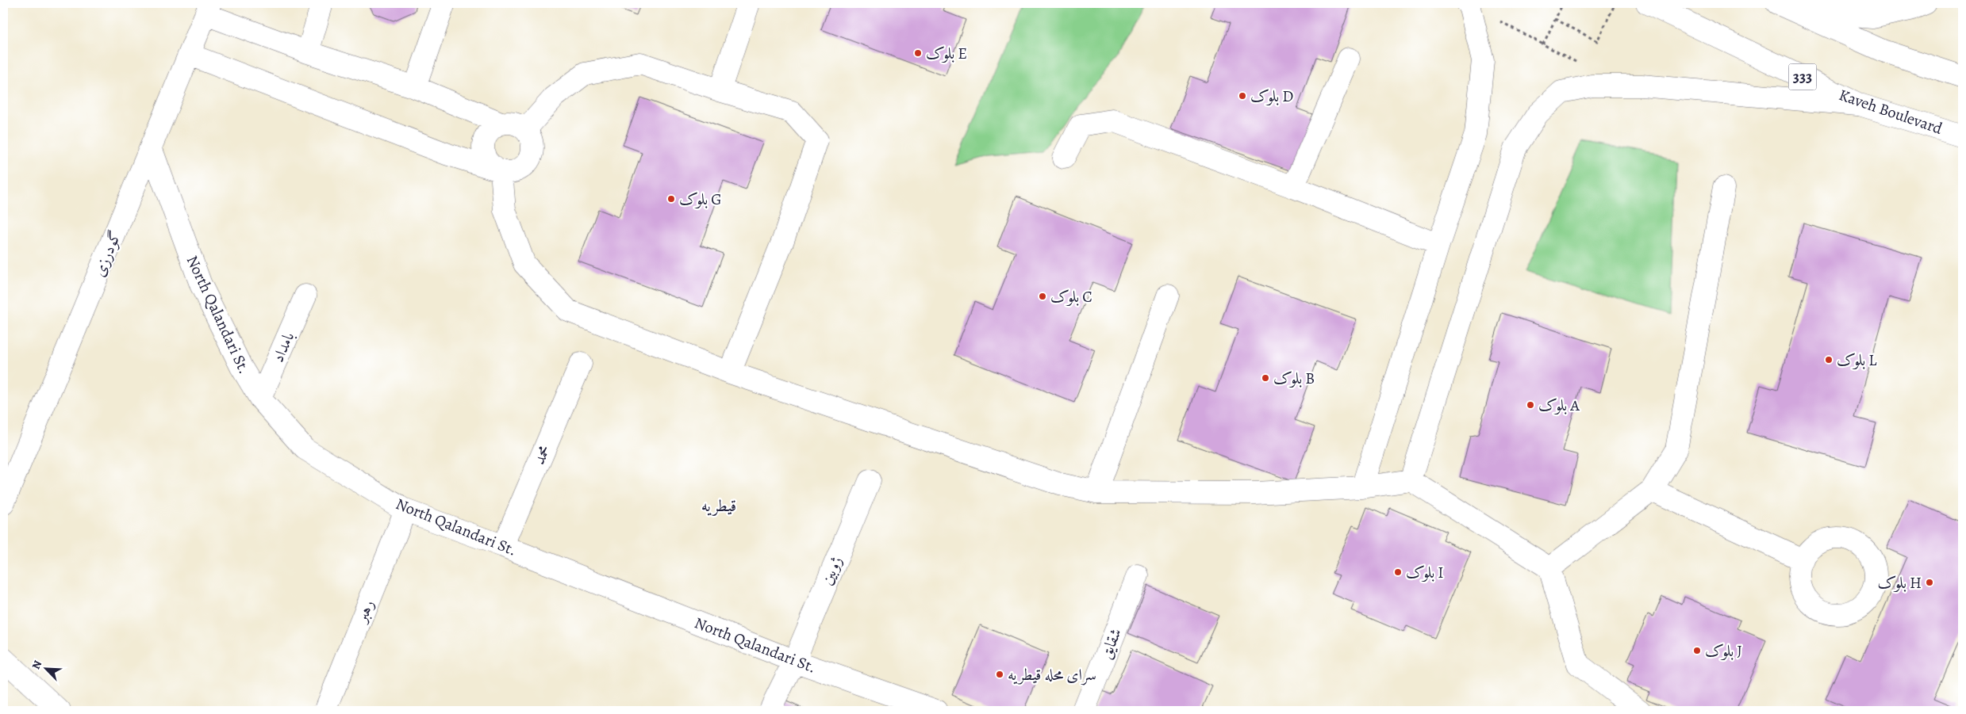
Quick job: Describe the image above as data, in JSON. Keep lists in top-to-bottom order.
{
  "streets": {
    "street": [
      "333",
      "Kaveh Boulevard",
      "گودرزی",
      "North Qalandari St.",
      "بامداد",
      "محمد",
      "ژوبین",
      "رهبر",
      "شقایق"
    ]
  },
  "crossings": [
    ["گودرزی", "North Qalandari St."],
    ["North Qalandari St.", "بامداد"],
    ["North Qalandari St.", "محمد"],
    ["North Qalandari St.", "ژوبین"],
    ["North Qalandari St.", "رهبر"]
  ],
  "districts": ["قیطریه"],
  "places": [
    "بلوک E",
    "بلوک D",
    "بلوک G",
    "بلوک C",
    "بلوک L",
    "بلوک B",
    "بلوک A",
    "بلوک I",
    "بلوک H",
    "بلوک J",
    "سرای محله قیطریه"
  ],
  "north": "top left"
}
